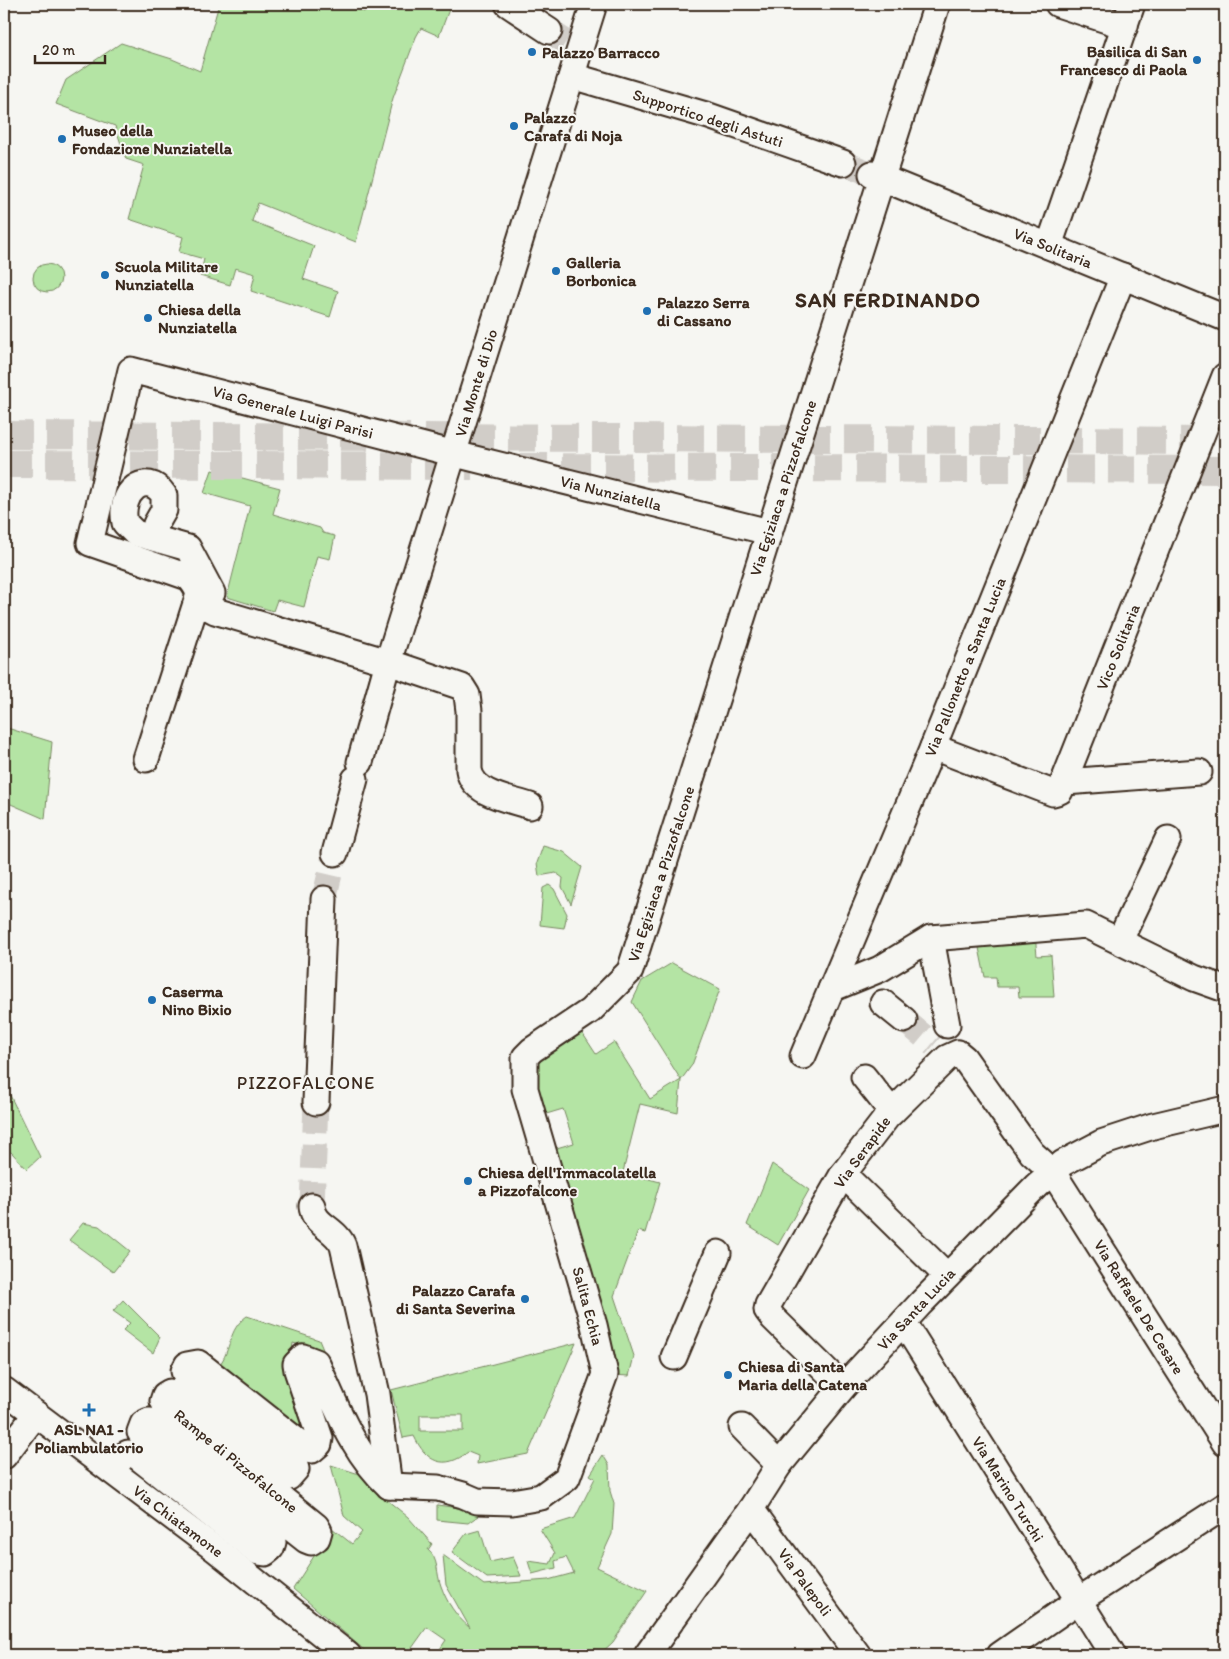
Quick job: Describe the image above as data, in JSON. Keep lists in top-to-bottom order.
{
  "streets": {
    "street": [
      "Supportico degli Astuti",
      "Via Solitaria",
      "Via Monte di Dio",
      "Via Generale Luigi Parisi",
      "Via Egiziaca a Pizzofalcone",
      "Via Nunziatella",
      "Vico Solitaria",
      "Via Pallonetto a Santa Lucia",
      "Via Serapide",
      "Salita Echia",
      "Via Raffaele De Cesare",
      "Via Santa Lucia",
      "Rampe di Pizzofalcone",
      "Via Marino Turchi",
      "Via Chiatamone",
      "Via Palepoli"
    ]
  },
  "crossings": [
    ["Supportico degli Astuti", "Via Monte di Dio"],
    ["Via Solitaria", "Via Egiziaca a Pizzofalcone"],
    ["Via Solitaria", "Via Pallonetto a Santa Lucia"],
    ["Via Monte di Dio", "Via Generale Luigi Parisi"],
    ["Via Monte di Dio", "Via Nunziatella"],
    ["Via Generale Luigi Parisi", "Via Nunziatella"],
    ["Via Egiziaca a Pizzofalcone", "Via Nunziatella"],
    ["Via Egiziaca a Pizzofalcone", "Salita Echia"],
    ["Via Serapide", "Via Santa Lucia"],
    ["Salita Echia", "Rampe di Pizzofalcone"],
    ["Via Raffaele De Cesare", "Via Santa Lucia"],
    ["Via Santa Lucia", "Via Marino Turchi"],
    ["Via Santa Lucia", "Via Palepoli"],
    ["Rampe di Pizzofalcone", "Via Chiatamone"]
  ],
  "districts": ["SAN FERDINANDO", "PIZZOFALCONE"],
  "places": {
    "other": [
      "Palazzo Barracco",
      "Basilica di San Francesco di Paola",
      "Palazzo Carafa di Noja",
      "Museo della Fondazione Nunziatella",
      "Galleria Borbonica",
      "Scuola Militare Nunziatella",
      "Palazzo Serra di Cassano",
      "Chiesa della Nunziatella",
      "Caserma Nino Bixio",
      "Chiesa dell'Immacolatella a Pizzofalcone",
      "Palazzo Carafa di Santa Severina",
      "Chiesa di Santa Maria della Catena"
    ],
    "health": ["ASL NA1 - Poliambulatorio"]
  },
  "scale_bar": "20 m"
}
